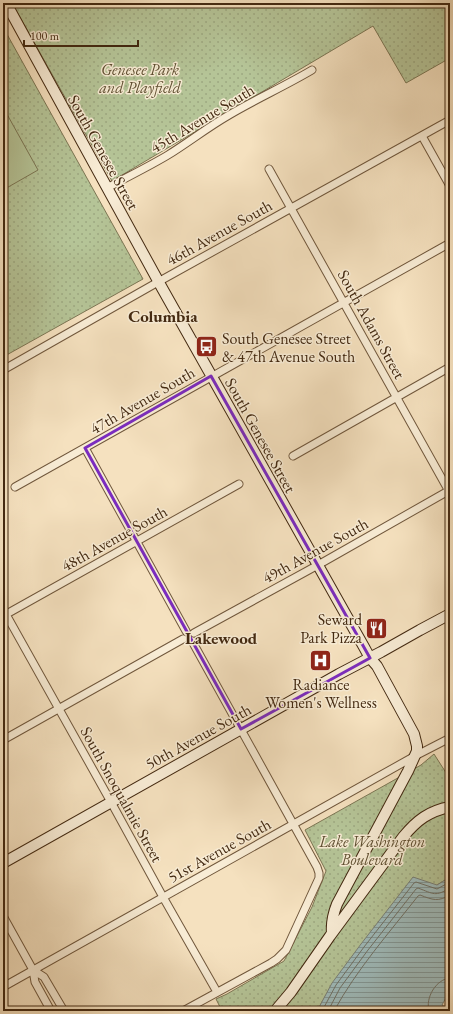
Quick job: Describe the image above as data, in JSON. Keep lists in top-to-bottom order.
{
  "streets": {
    "street": [
      "45th Avenue South",
      "South Genesee Street",
      "46th Avenue South",
      "South Adams Street",
      "47th Avenue South",
      "48th Avenue South",
      "49th Avenue South",
      "50th Avenue South",
      "South Snoqualmie Street",
      "51st Avenue South"
    ]
  },
  "crossings": [
    ["45th Avenue South", "South Genesee Street"],
    ["South Genesee Street", "46th Avenue South"],
    ["South Genesee Street", "47th Avenue South"],
    ["South Genesee Street", "49th Avenue South"],
    ["South Genesee Street", "50th Avenue South"],
    ["South Genesee Street", "51st Avenue South"],
    ["46th Avenue South", "South Adams Street"],
    ["South Adams Street", "47th Avenue South"],
    ["South Adams Street", "49th Avenue South"],
    ["48th Avenue South", "South Snoqualmie Street"],
    ["50th Avenue South", "South Snoqualmie Street"],
    ["South Snoqualmie Street", "51st Avenue South"]
  ],
  "districts": ["Columbia", "Lakewood"],
  "parks": ["Genesee Park and Playfield", "Lake Washington Boulevard"],
  "places": {
    "bus stop": ["South Genesee Street & 47th Avenue South"],
    "restaurant": ["Seward Park Pizza"],
    "hospital": ["Radiance Women's Wellness"]
  },
  "scale_bar": "100 m"
}
